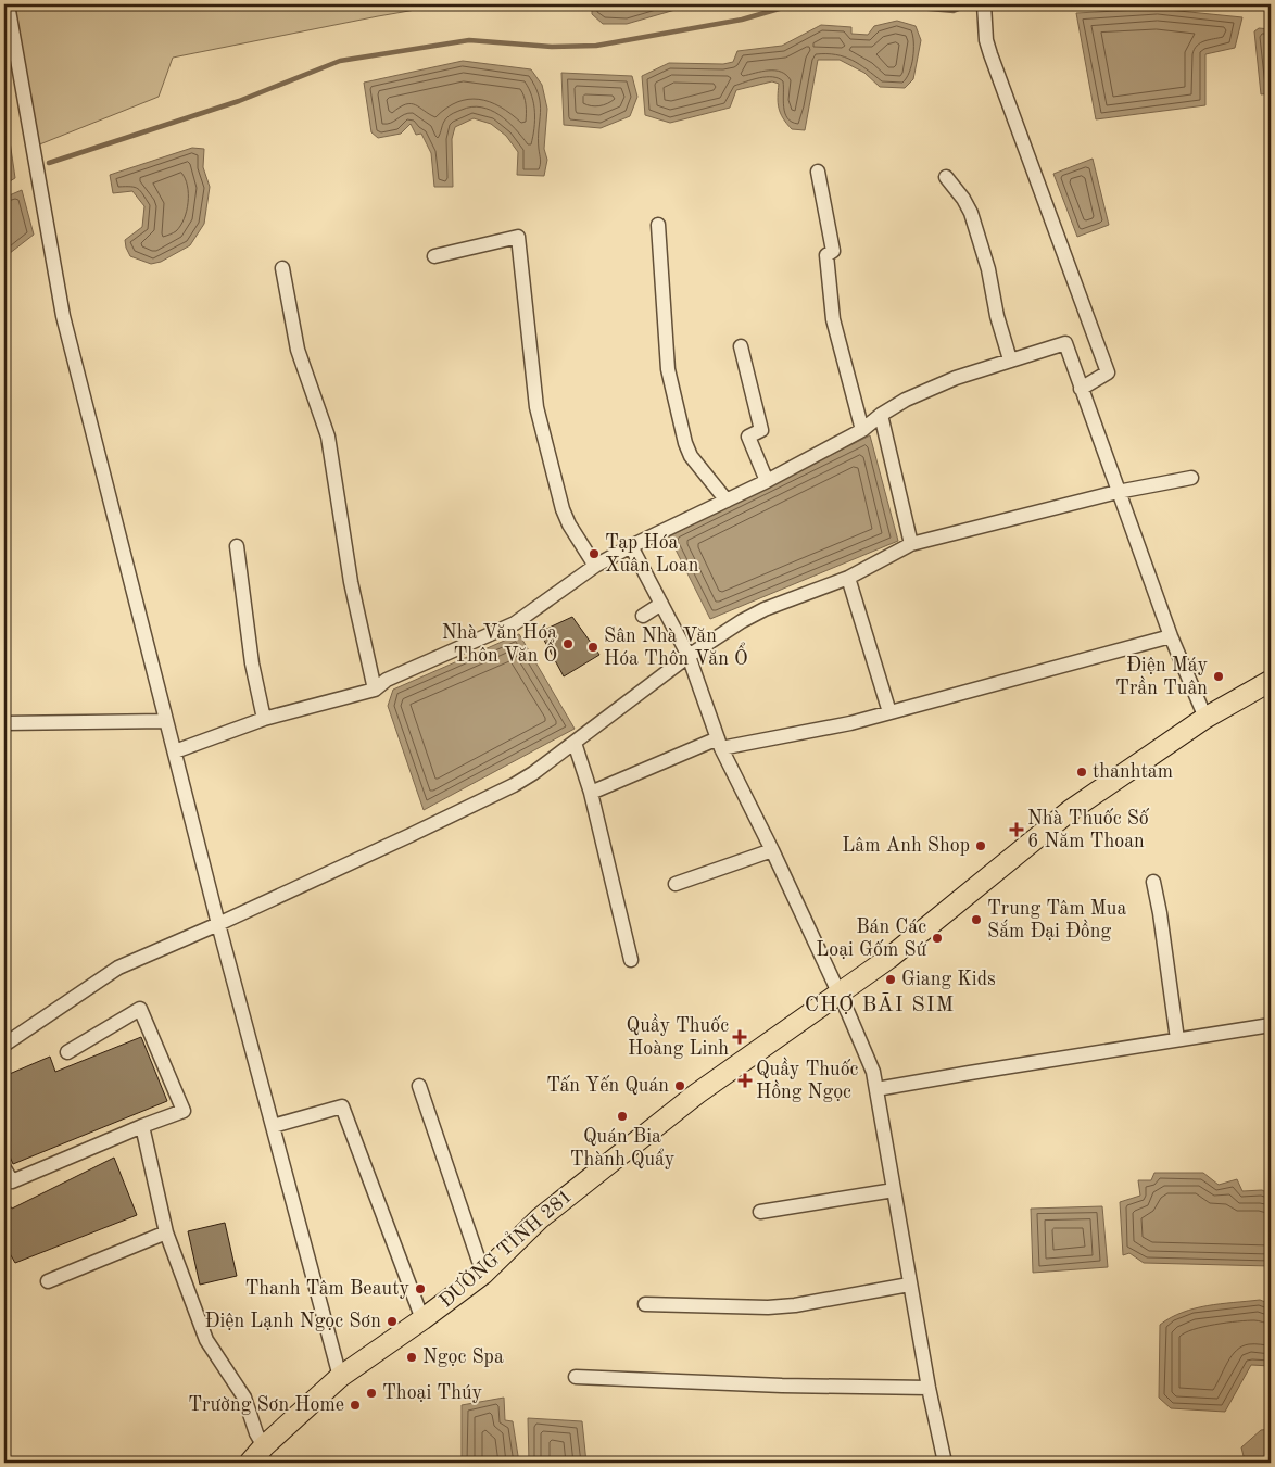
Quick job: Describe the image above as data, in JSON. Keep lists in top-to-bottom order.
{
  "streets": {
    "main road": ["ĐƯỜNG TỈNH 281"]
  },
  "districts": ["CHỢ BÃI SIM"],
  "places": {
    "other": [
      "Tạp Hóa Xuân Loan",
      "Nhà Văn Hóa Thôn Văn Ổ",
      "Sân Nhà Văn Hóa Thôn Văn Ổ",
      "Điện Máy Trần Tuân",
      "thanhtam",
      "Lâm Anh Shop",
      "Trung Tâm Mua Sắm Đại Đồng",
      "Bán Các Loại Gốm Sứ",
      "Giang Kids",
      "Tấn Yến Quán",
      "Quán Bia Thành Quẩy",
      "Thanh Tâm Beauty",
      "Điện Lạnh Ngọc Sơn",
      "Ngọc Spa",
      "Thoại Thúy",
      "Trường Sơn Home"
    ],
    "health": ["Nhà Thuốc Số 6 Năm Thoan", "Quầy Thuốc Hoàng Linh", "Quầy Thuốc Hồng Ngọc"]
  }
}
